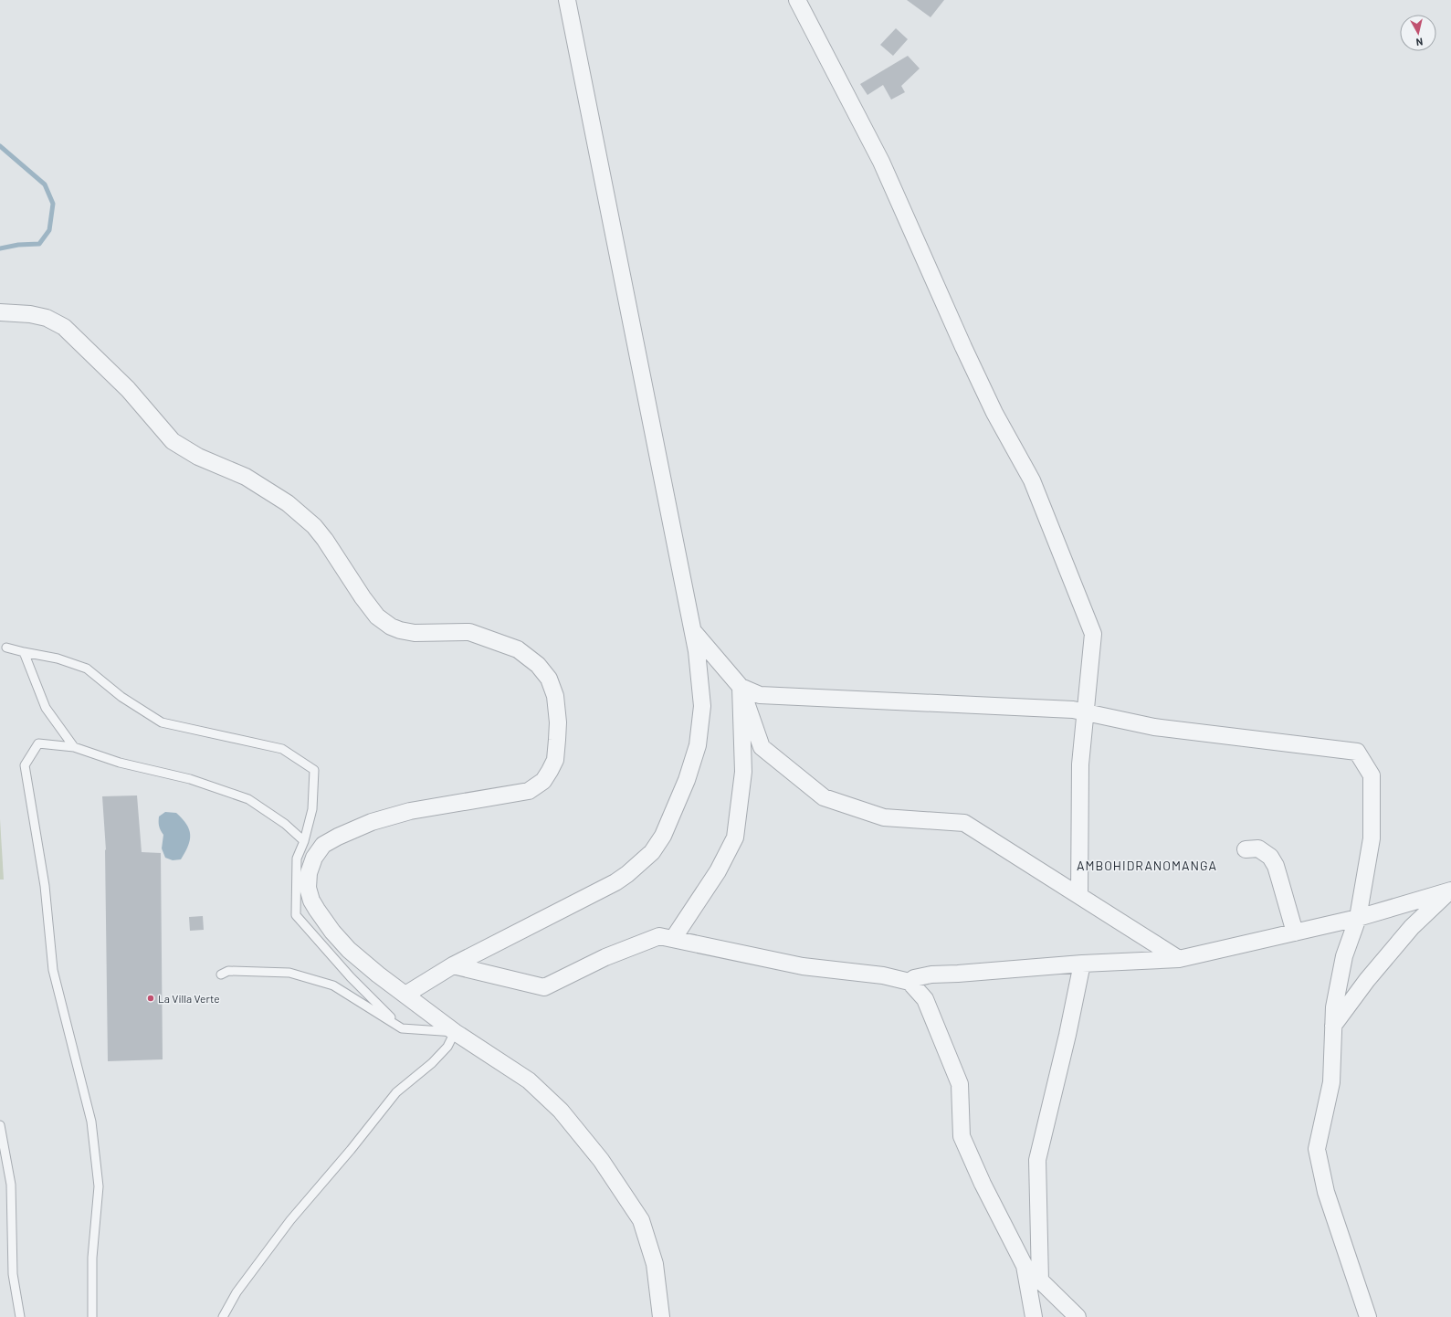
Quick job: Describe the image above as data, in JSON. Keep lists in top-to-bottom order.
{
  "districts": ["AMBOHIDRANOMANGA"],
  "places": ["La Villa Verte"],
  "north": "bottom"
}
